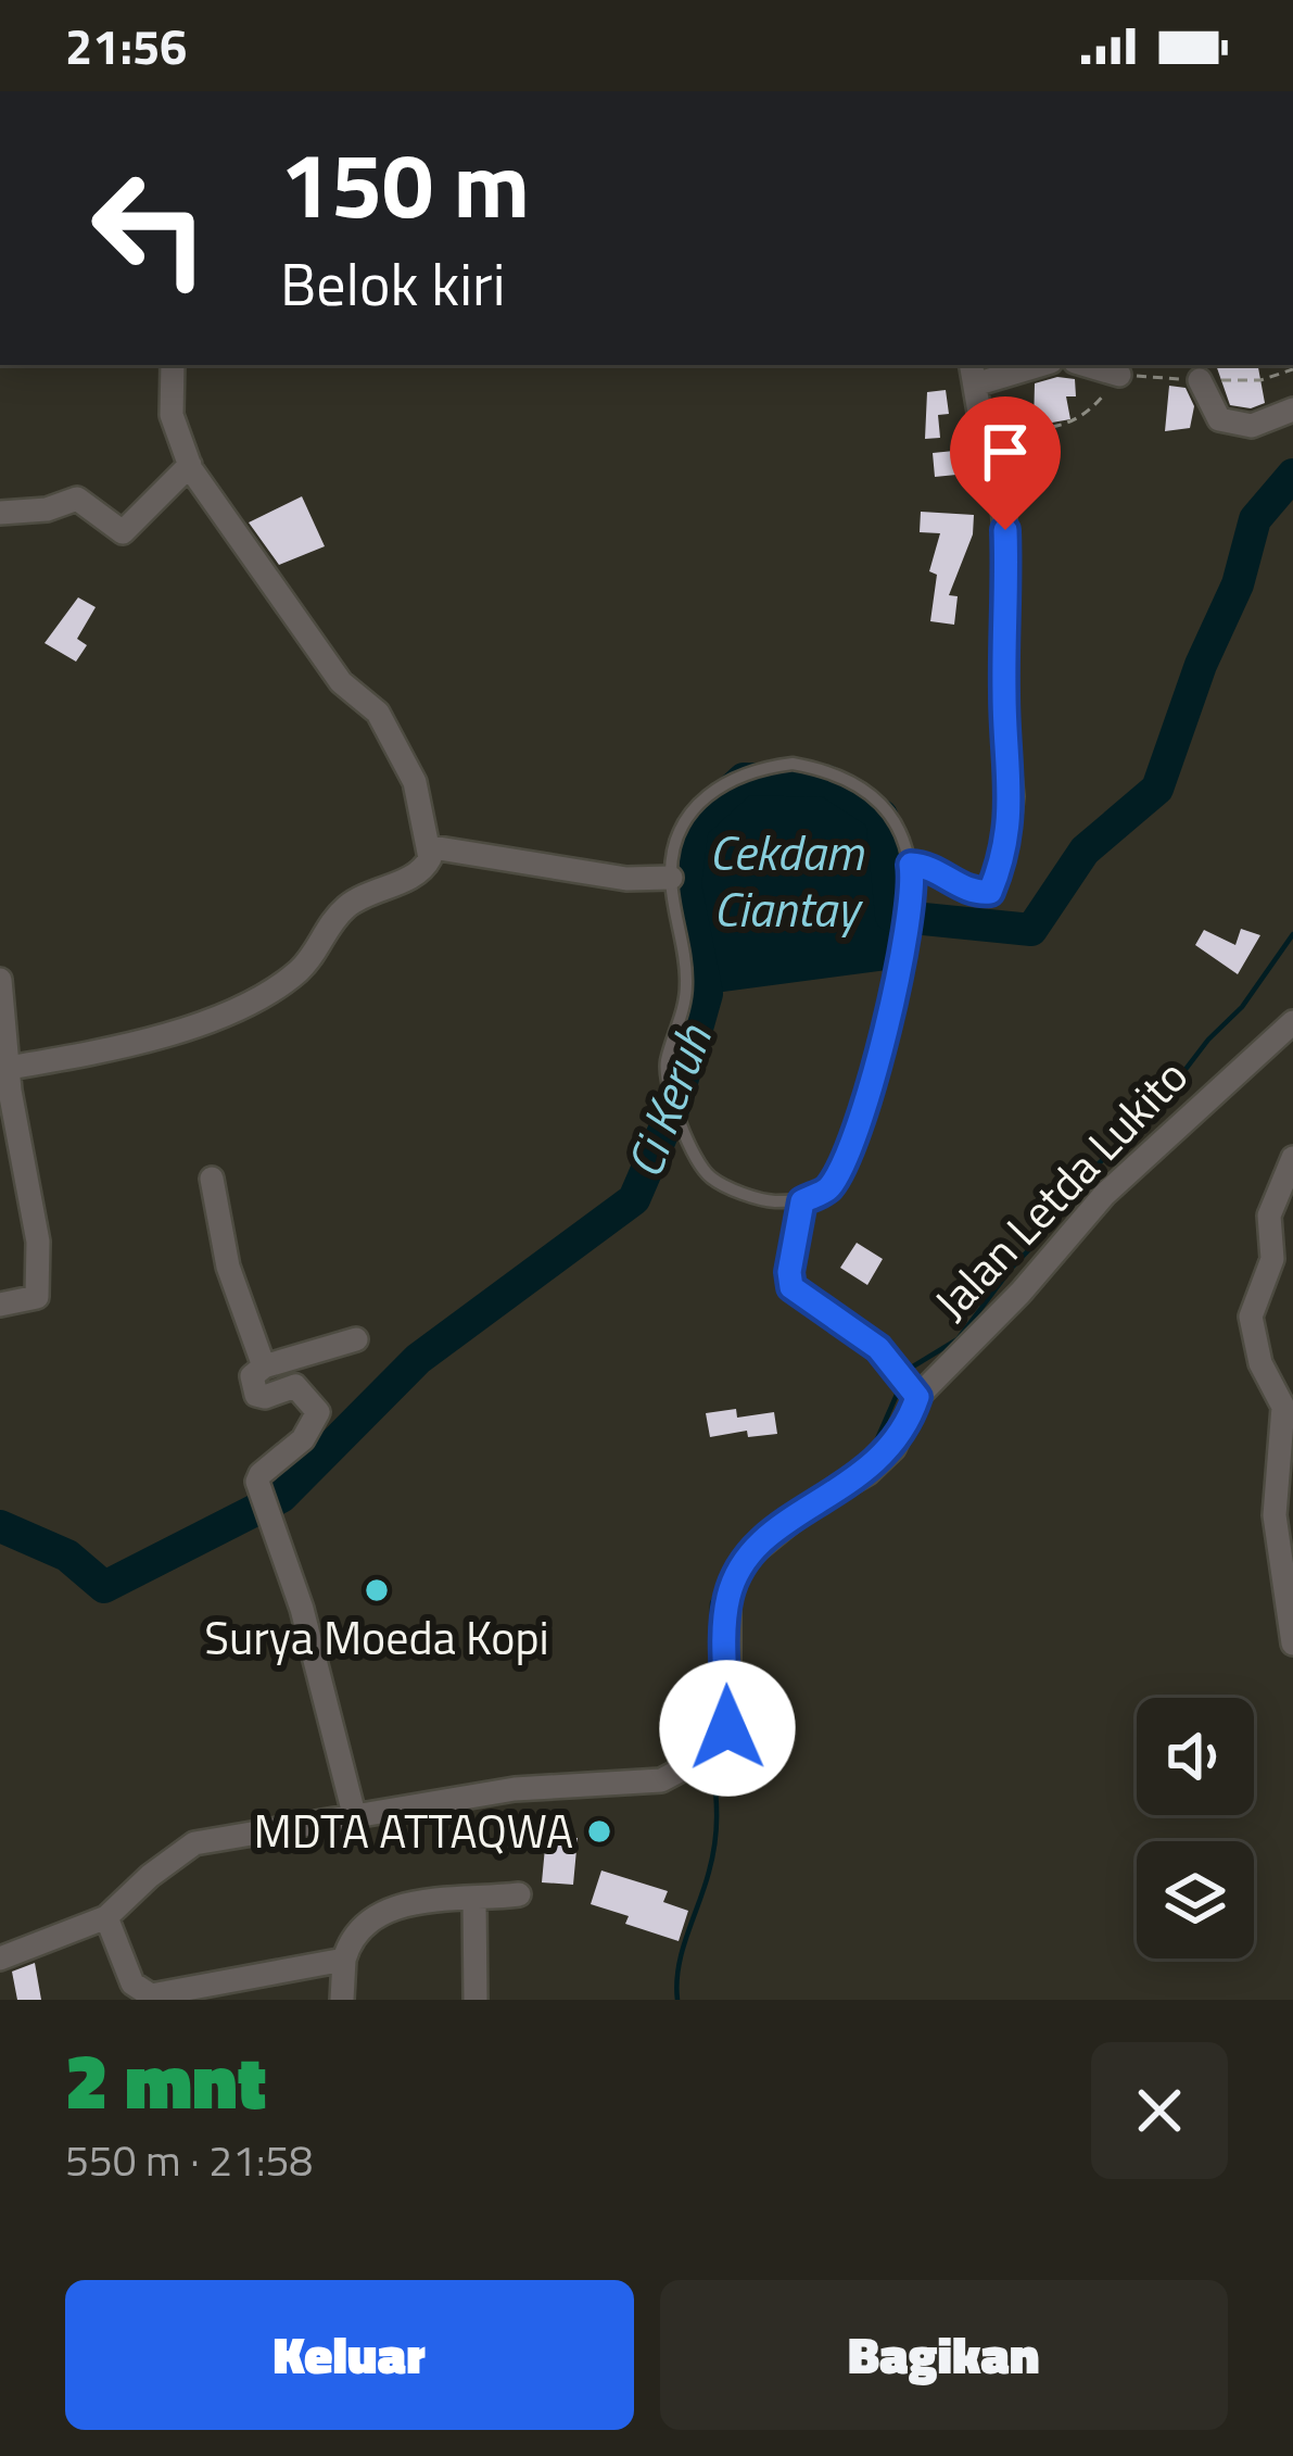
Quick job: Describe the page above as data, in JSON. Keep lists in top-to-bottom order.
{
  "streets": {
    "street": ["Jalan Letda Lukito"]
  },
  "water": ["Cekdam Ciantay", "Ci Keruh"],
  "places": ["Surya Moeda Kopi", "MDTA ATTAQWA"],
  "page": {
    "status": "21:56",
    "turn": ["150 m", "Belok kiri"],
    "heading": ["2 mnt", "550 m · 21:58"],
    "buttons": ["Keluar", "Bagikan"]
  }
}
